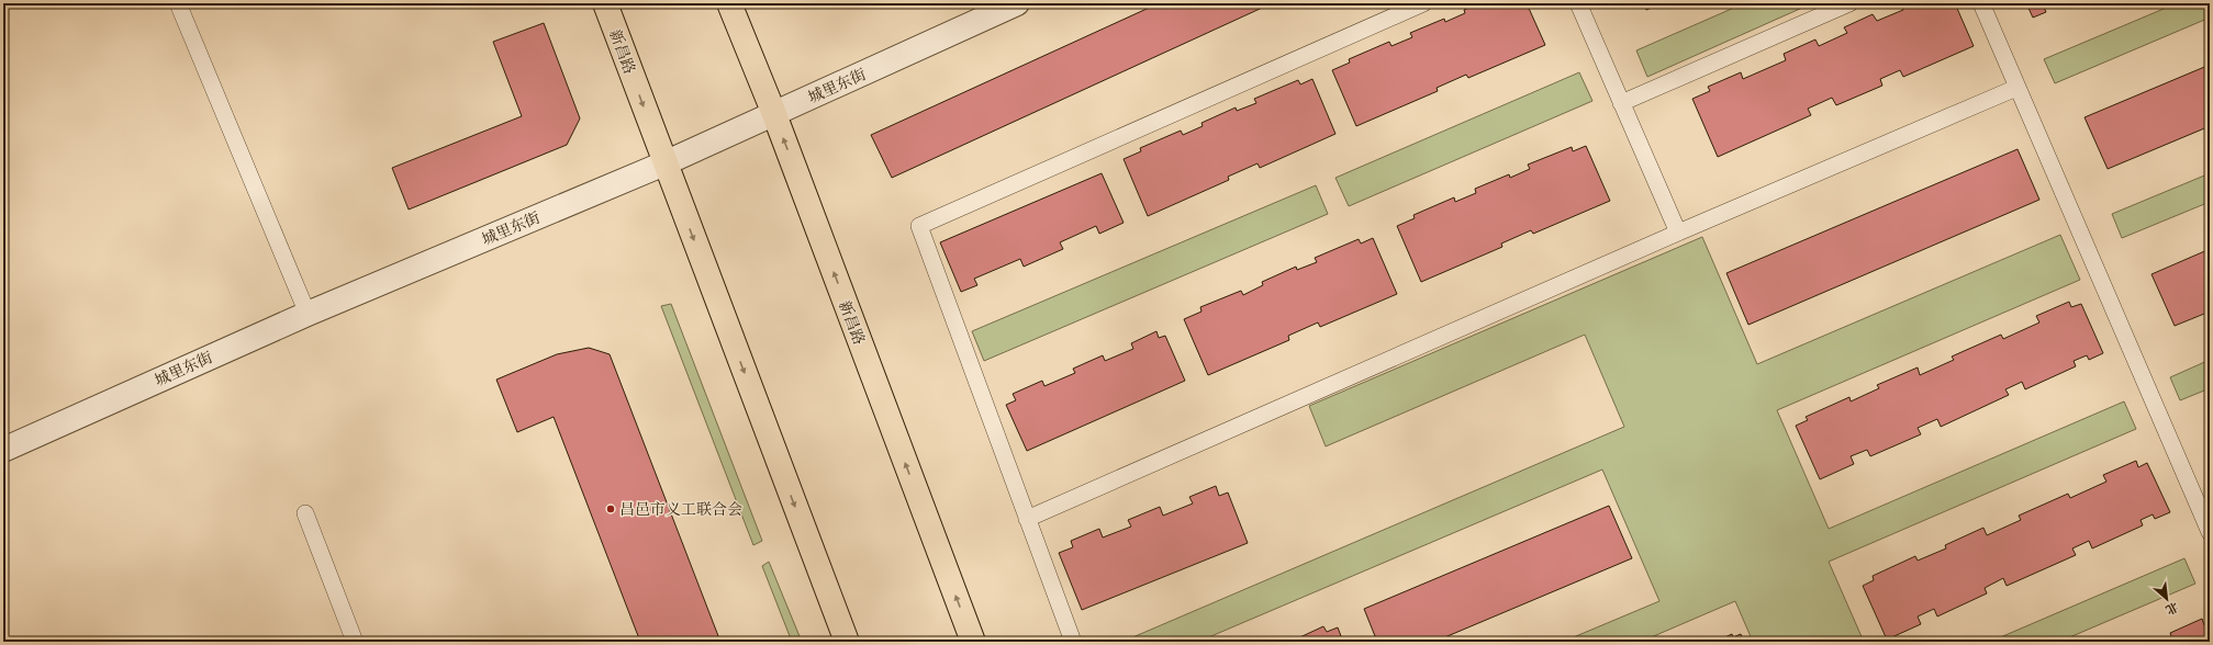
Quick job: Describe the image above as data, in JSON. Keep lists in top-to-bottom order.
{
  "streets": {
    "main road": ["新昌路"],
    "street": ["城里东街"]
  },
  "crossings": [
    ["新昌路", "城里东街"]
  ],
  "places": ["昌邑市义工联合会"],
  "north": "bottom right"
}
